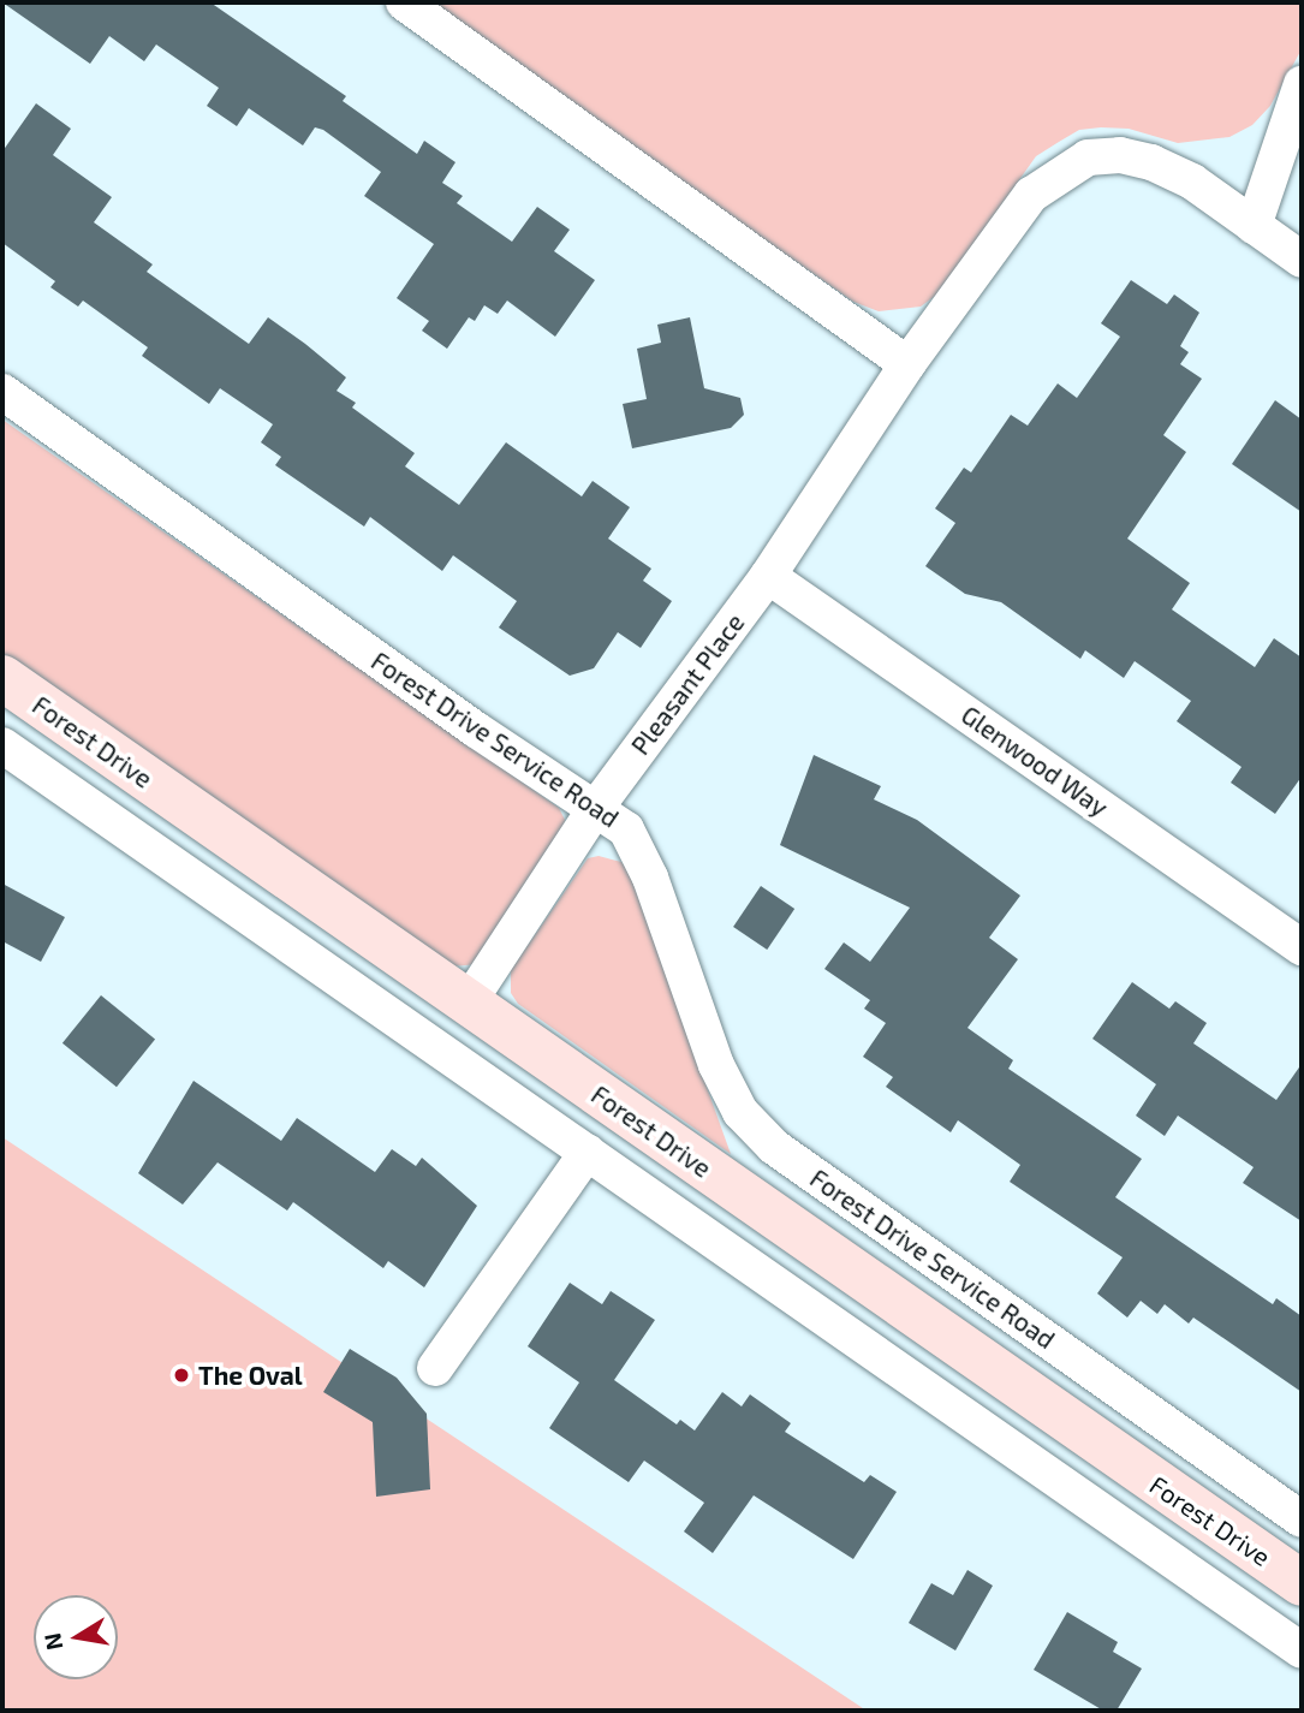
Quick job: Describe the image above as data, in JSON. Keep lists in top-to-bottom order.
{
  "streets": {
    "main road": ["Forest Drive"],
    "street": ["Pleasant Place", "Forest Drive Service Road", "Glenwood Way"]
  },
  "crossings": [
    ["Pleasant Place", "Forest Drive Service Road"],
    ["Pleasant Place", "Forest Drive"],
    ["Pleasant Place", "Glenwood Way"]
  ],
  "places": ["The Oval"],
  "north": "left"
}
